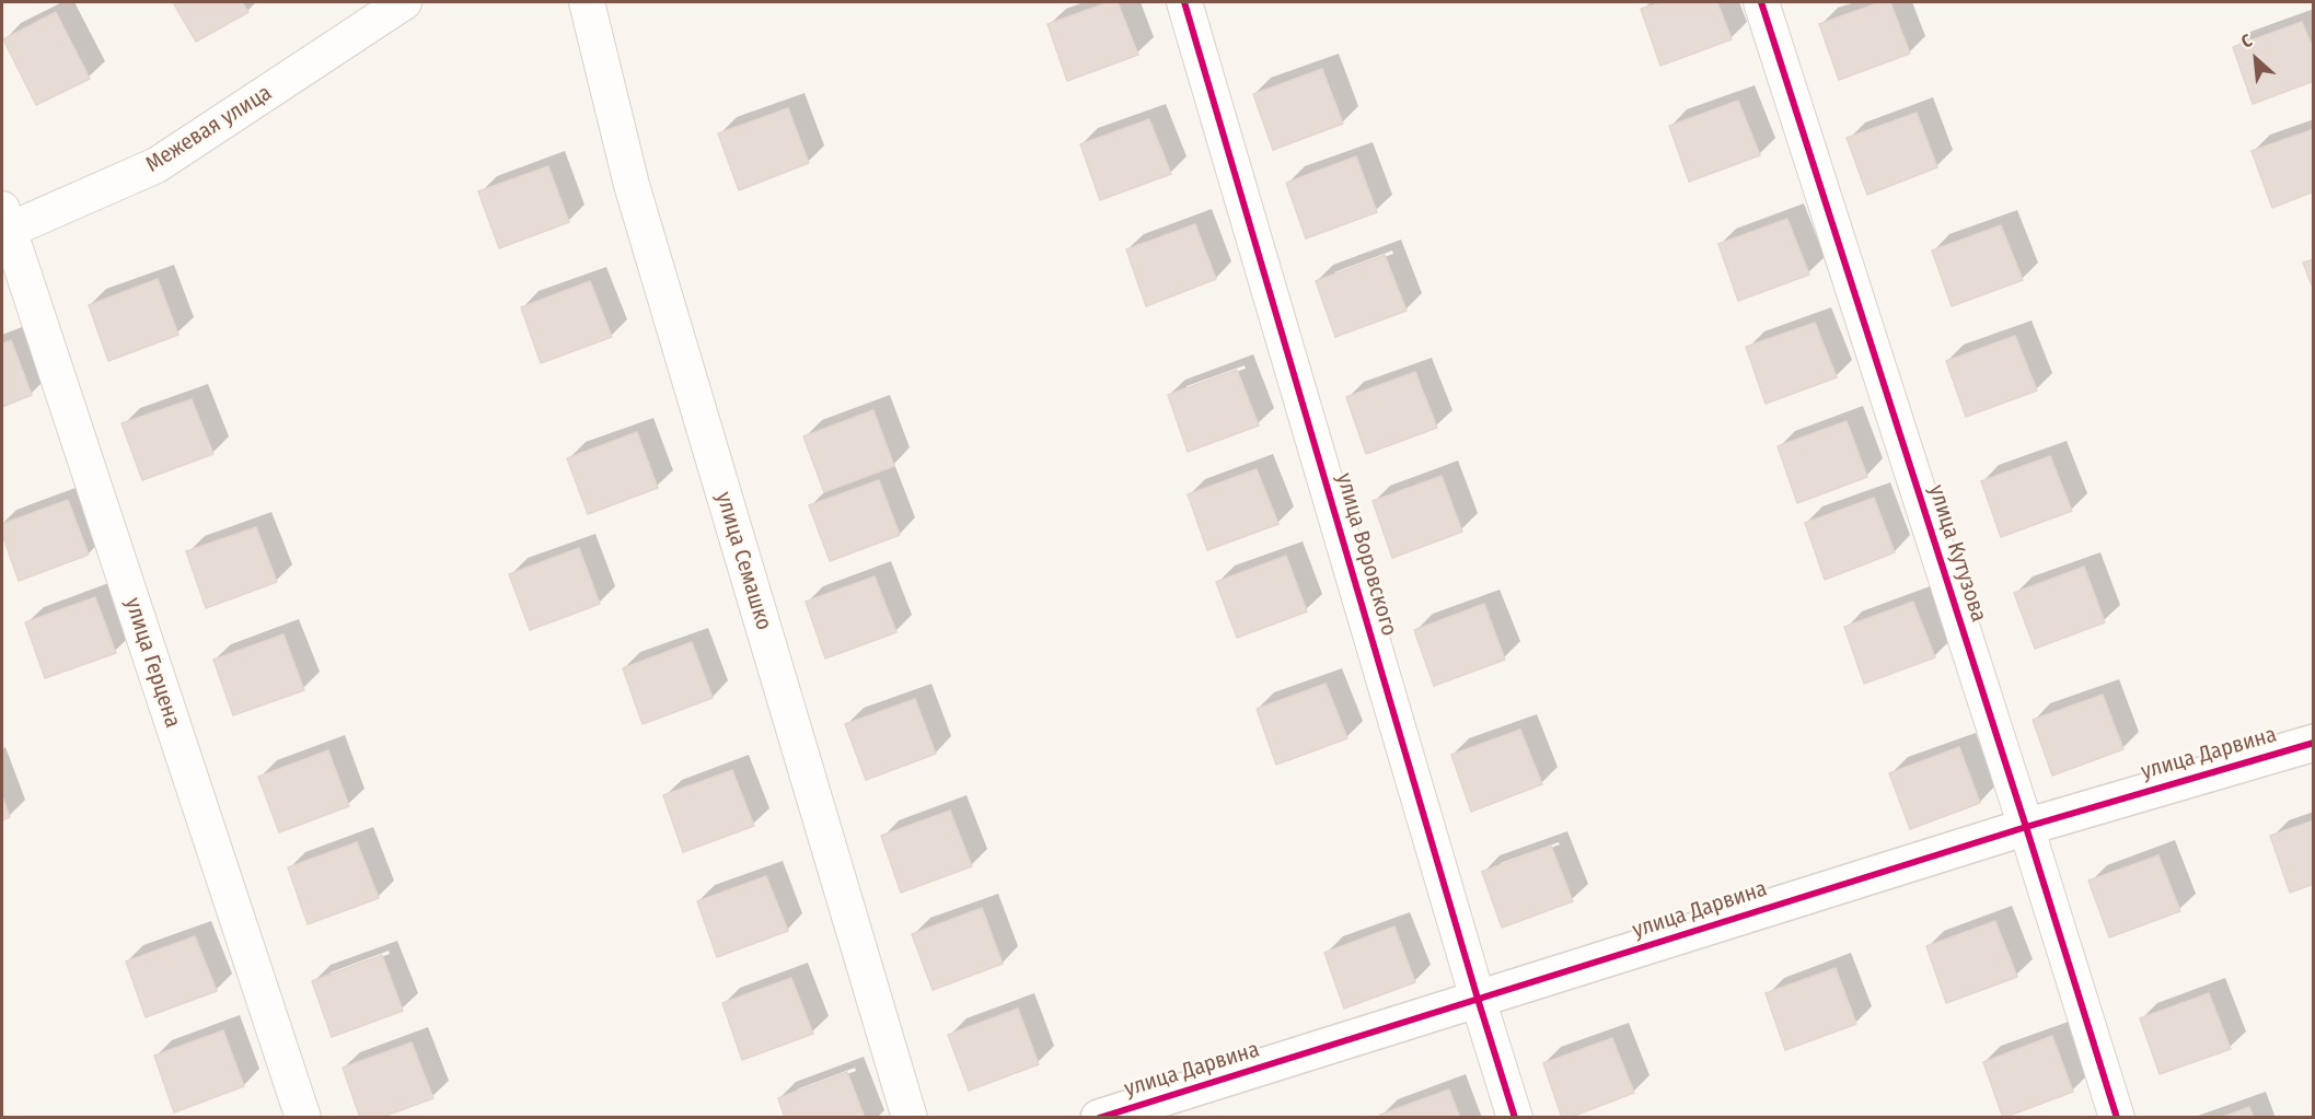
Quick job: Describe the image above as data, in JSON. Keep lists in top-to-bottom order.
{
  "streets": {
    "street": [
      "Межевая улица",
      "улица Кутузова",
      "улица Воровского",
      "улица Семашко",
      "улица Герцена",
      "улица Дарвина"
    ]
  },
  "crossings": [
    ["Межевая улица", "улица Герцена"],
    ["улица Кутузова", "улица Дарвина"],
    ["улица Воровского", "улица Дарвина"]
  ],
  "north": "top left"
}
